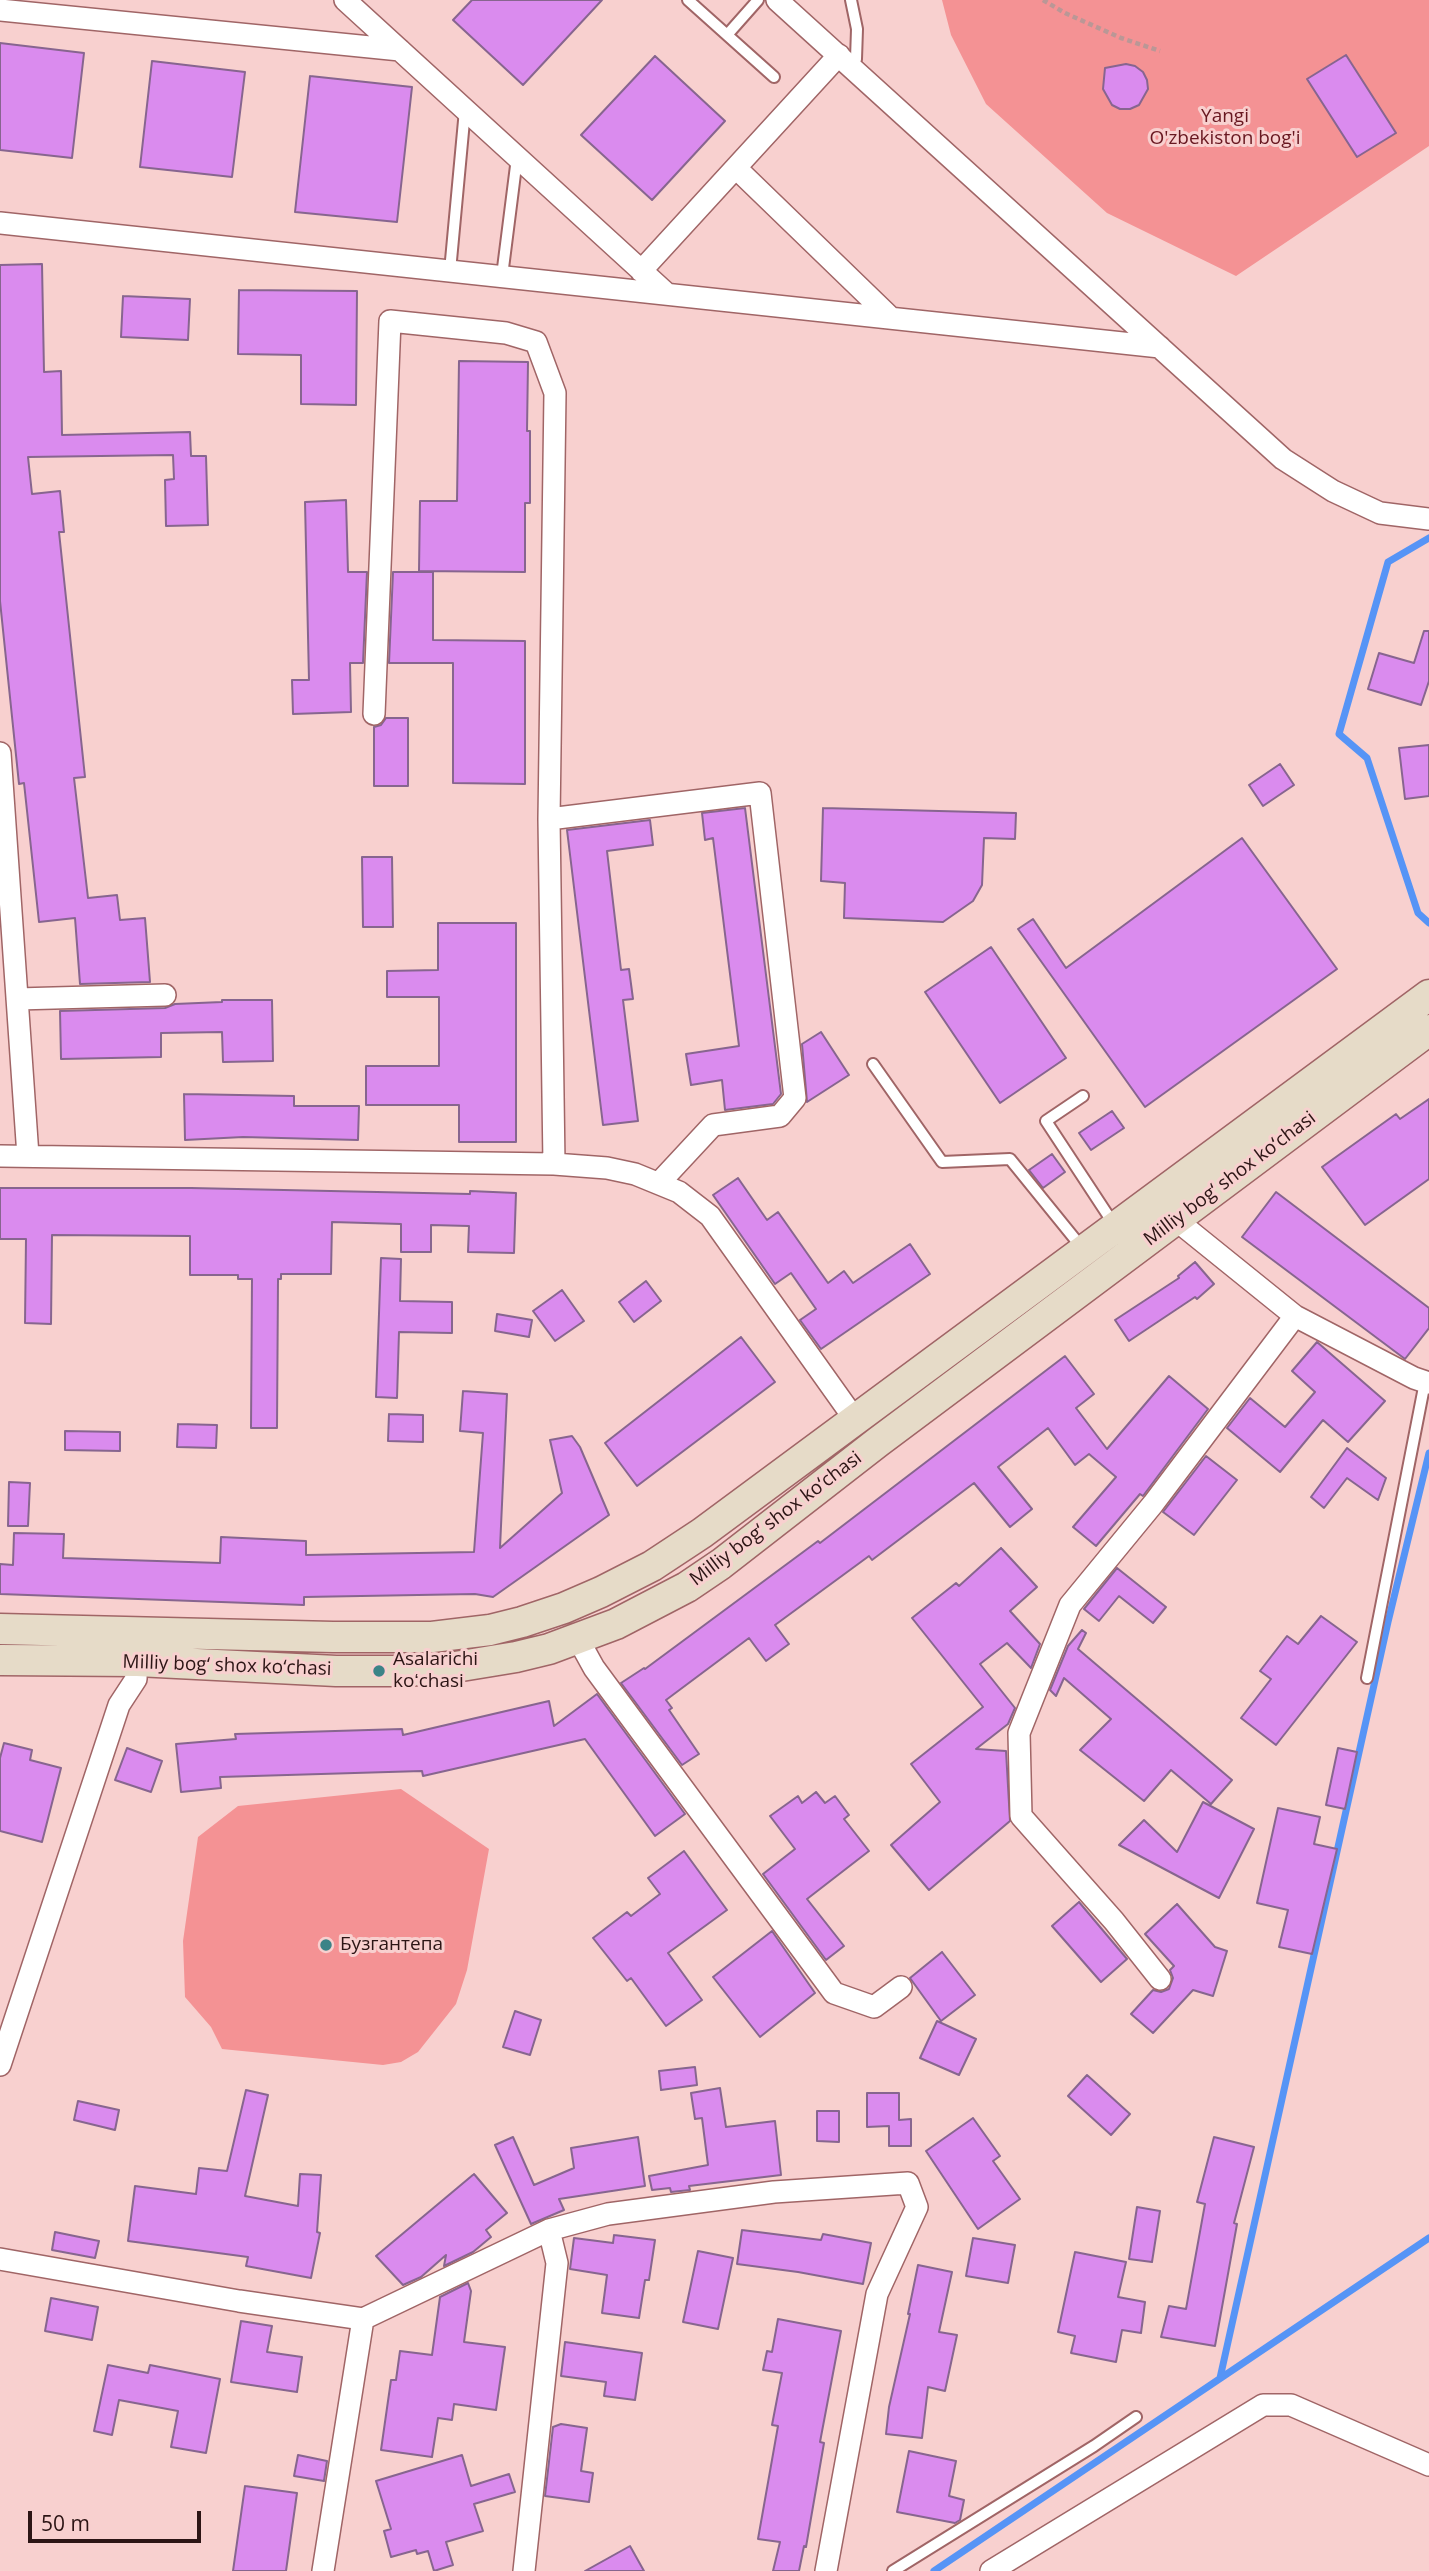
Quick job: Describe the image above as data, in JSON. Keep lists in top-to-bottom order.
{
  "streets": {
    "main road": ["Milliy bog‘ shox ko‘chasi"]
  },
  "parks": ["Yangi O'zbekiston bog'i"],
  "places": ["Asalarichi koʻchasi", "Бузгантепа"],
  "scale_bar": "50 m"
}
